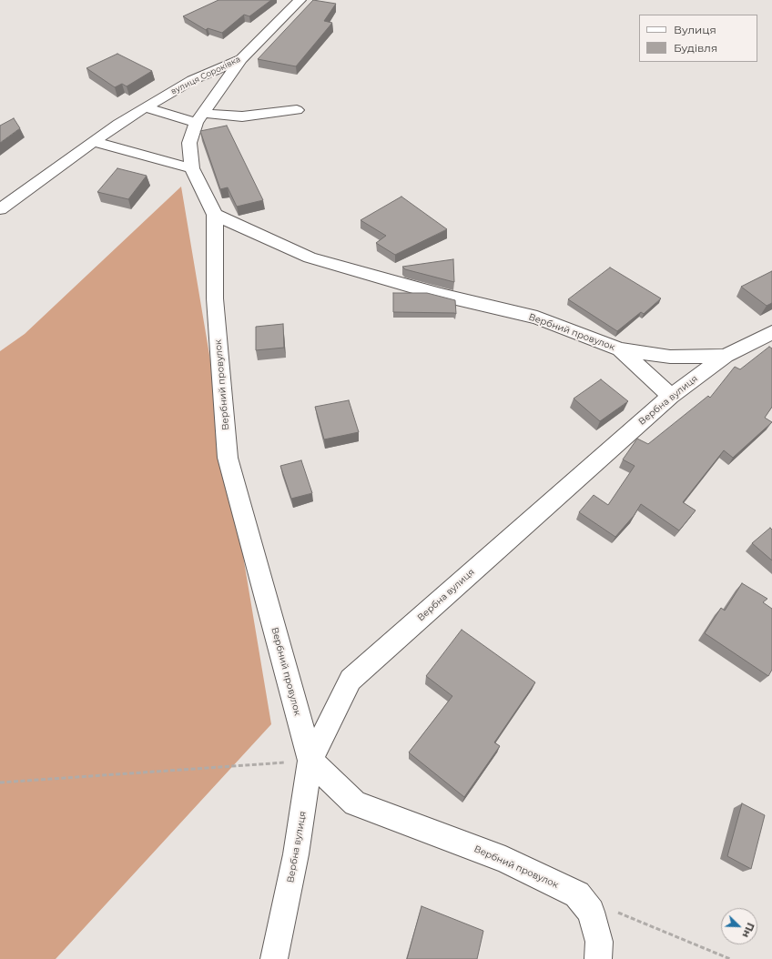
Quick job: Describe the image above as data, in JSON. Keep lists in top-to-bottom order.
{
  "streets": {
    "street": ["вулиця Сороківка", "Вербний провулок", "Вербна вулиця"]
  },
  "crossings": [
    ["вулиця Сороківка", "Вербний провулок"],
    ["Вербний провулок", "Вербна вулиця"]
  ],
  "legend": ["Вулиця", "Будівля"],
  "north": "bottom right"
}
